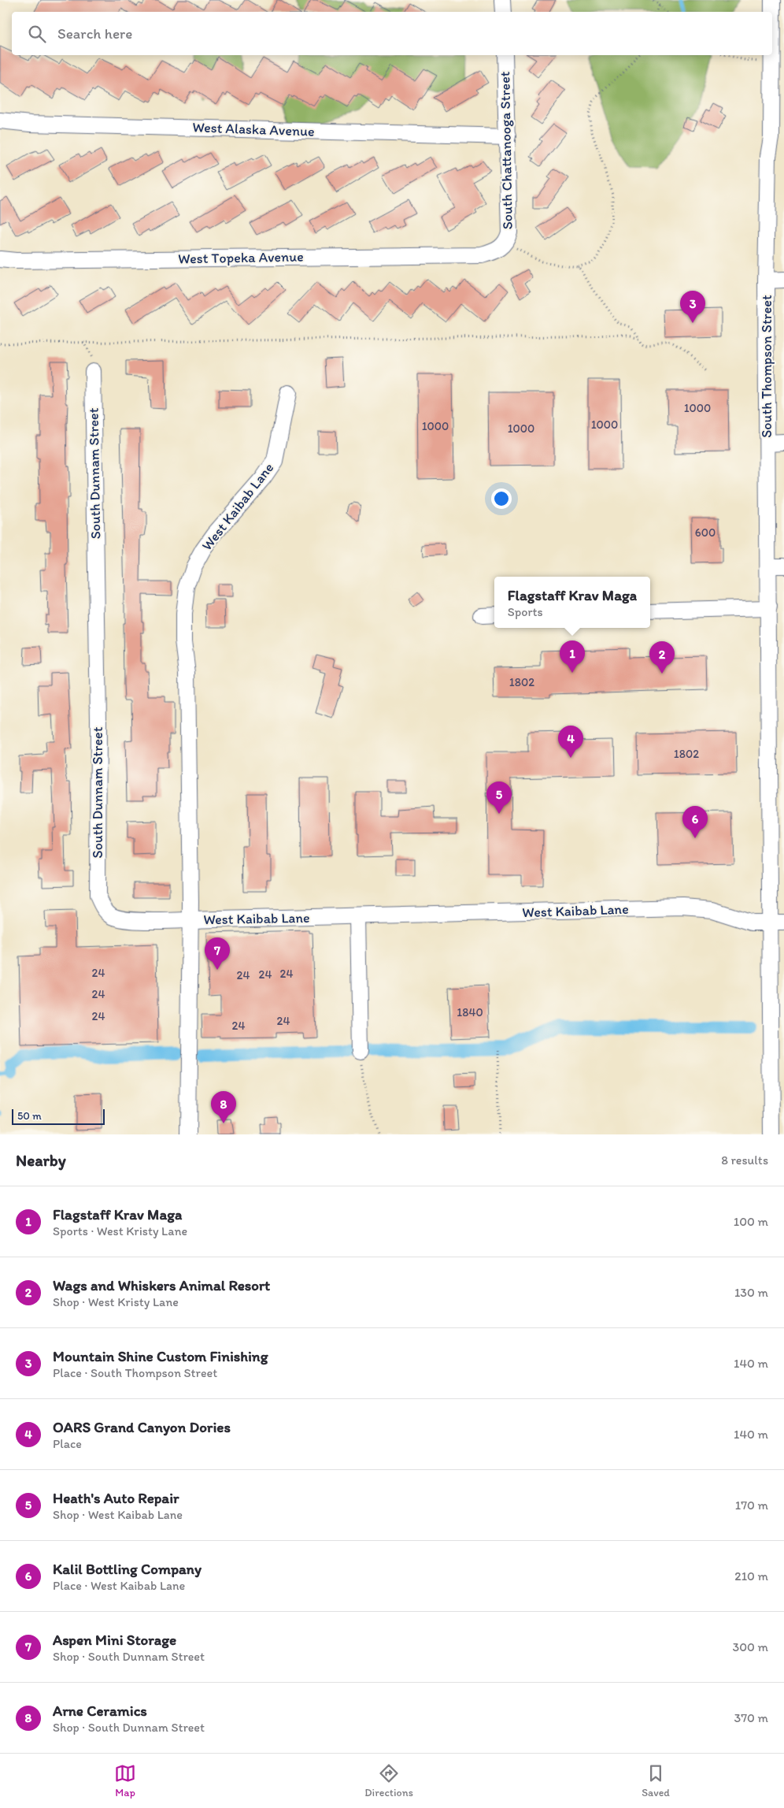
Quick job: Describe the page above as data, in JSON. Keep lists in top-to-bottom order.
{
  "streets": {
    "street": [
      "West Alaska Avenue",
      "South Chattanooga Street",
      "West Topeka Avenue",
      "South Thompson Street",
      "South Dunnam Street",
      "West Kaibab Lane"
    ]
  },
  "crossings": [
    ["West Alaska Avenue", "South Chattanooga Street"],
    ["South Chattanooga Street", "West Topeka Avenue"],
    ["South Thompson Street", "West Kaibab Lane"],
    ["South Dunnam Street", "West Kaibab Lane"]
  ],
  "house_numbers": [
    "1000",
    "1000",
    "1000",
    "1000",
    "600",
    "1802",
    "1802",
    "24",
    "24",
    "24",
    "24",
    "24",
    "1840",
    "24",
    "24",
    "24"
  ],
  "scale_bar": "50 m",
  "page": {
    "search": "Search here",
    "pins": [
      "3",
      "1",
      "2",
      "4",
      "5",
      "6",
      "7",
      "8"
    ],
    "popup": ["Flagstaff Krav Maga", "Sports"],
    "scale": "50 m",
    "heading": ["Nearby", "8 results"],
    "list": [
      {
        "mark": "1",
        "name": "Flagstaff Krav Maga",
        "note": "Sports · West Kristy Lane",
        "value": "100 m"
      },
      {
        "mark": "2",
        "name": "Wags and Whiskers Animal Resort",
        "note": "Shop · West Kristy Lane",
        "value": "130 m"
      },
      {
        "mark": "3",
        "name": "Mountain Shine Custom Finishing",
        "note": "Place · South Thompson Street",
        "value": "140 m"
      },
      {
        "mark": "4",
        "name": "OARS Grand Canyon Dories",
        "note": "Place",
        "value": "140 m"
      },
      {
        "mark": "5",
        "name": "Heath's Auto Repair",
        "note": "Shop · West Kaibab Lane",
        "value": "170 m"
      },
      {
        "mark": "6",
        "name": "Kalil Bottling Company",
        "note": "Place · West Kaibab Lane",
        "value": "210 m"
      },
      {
        "mark": "7",
        "name": "Aspen Mini Storage",
        "note": "Shop · South Dunnam Street",
        "value": "300 m"
      },
      {
        "mark": "8",
        "name": "Arne Ceramics",
        "note": "Shop · South Dunnam Street",
        "value": "370 m"
      }
    ],
    "nav": ["Map", "Directions", "Saved"]
  }
}
